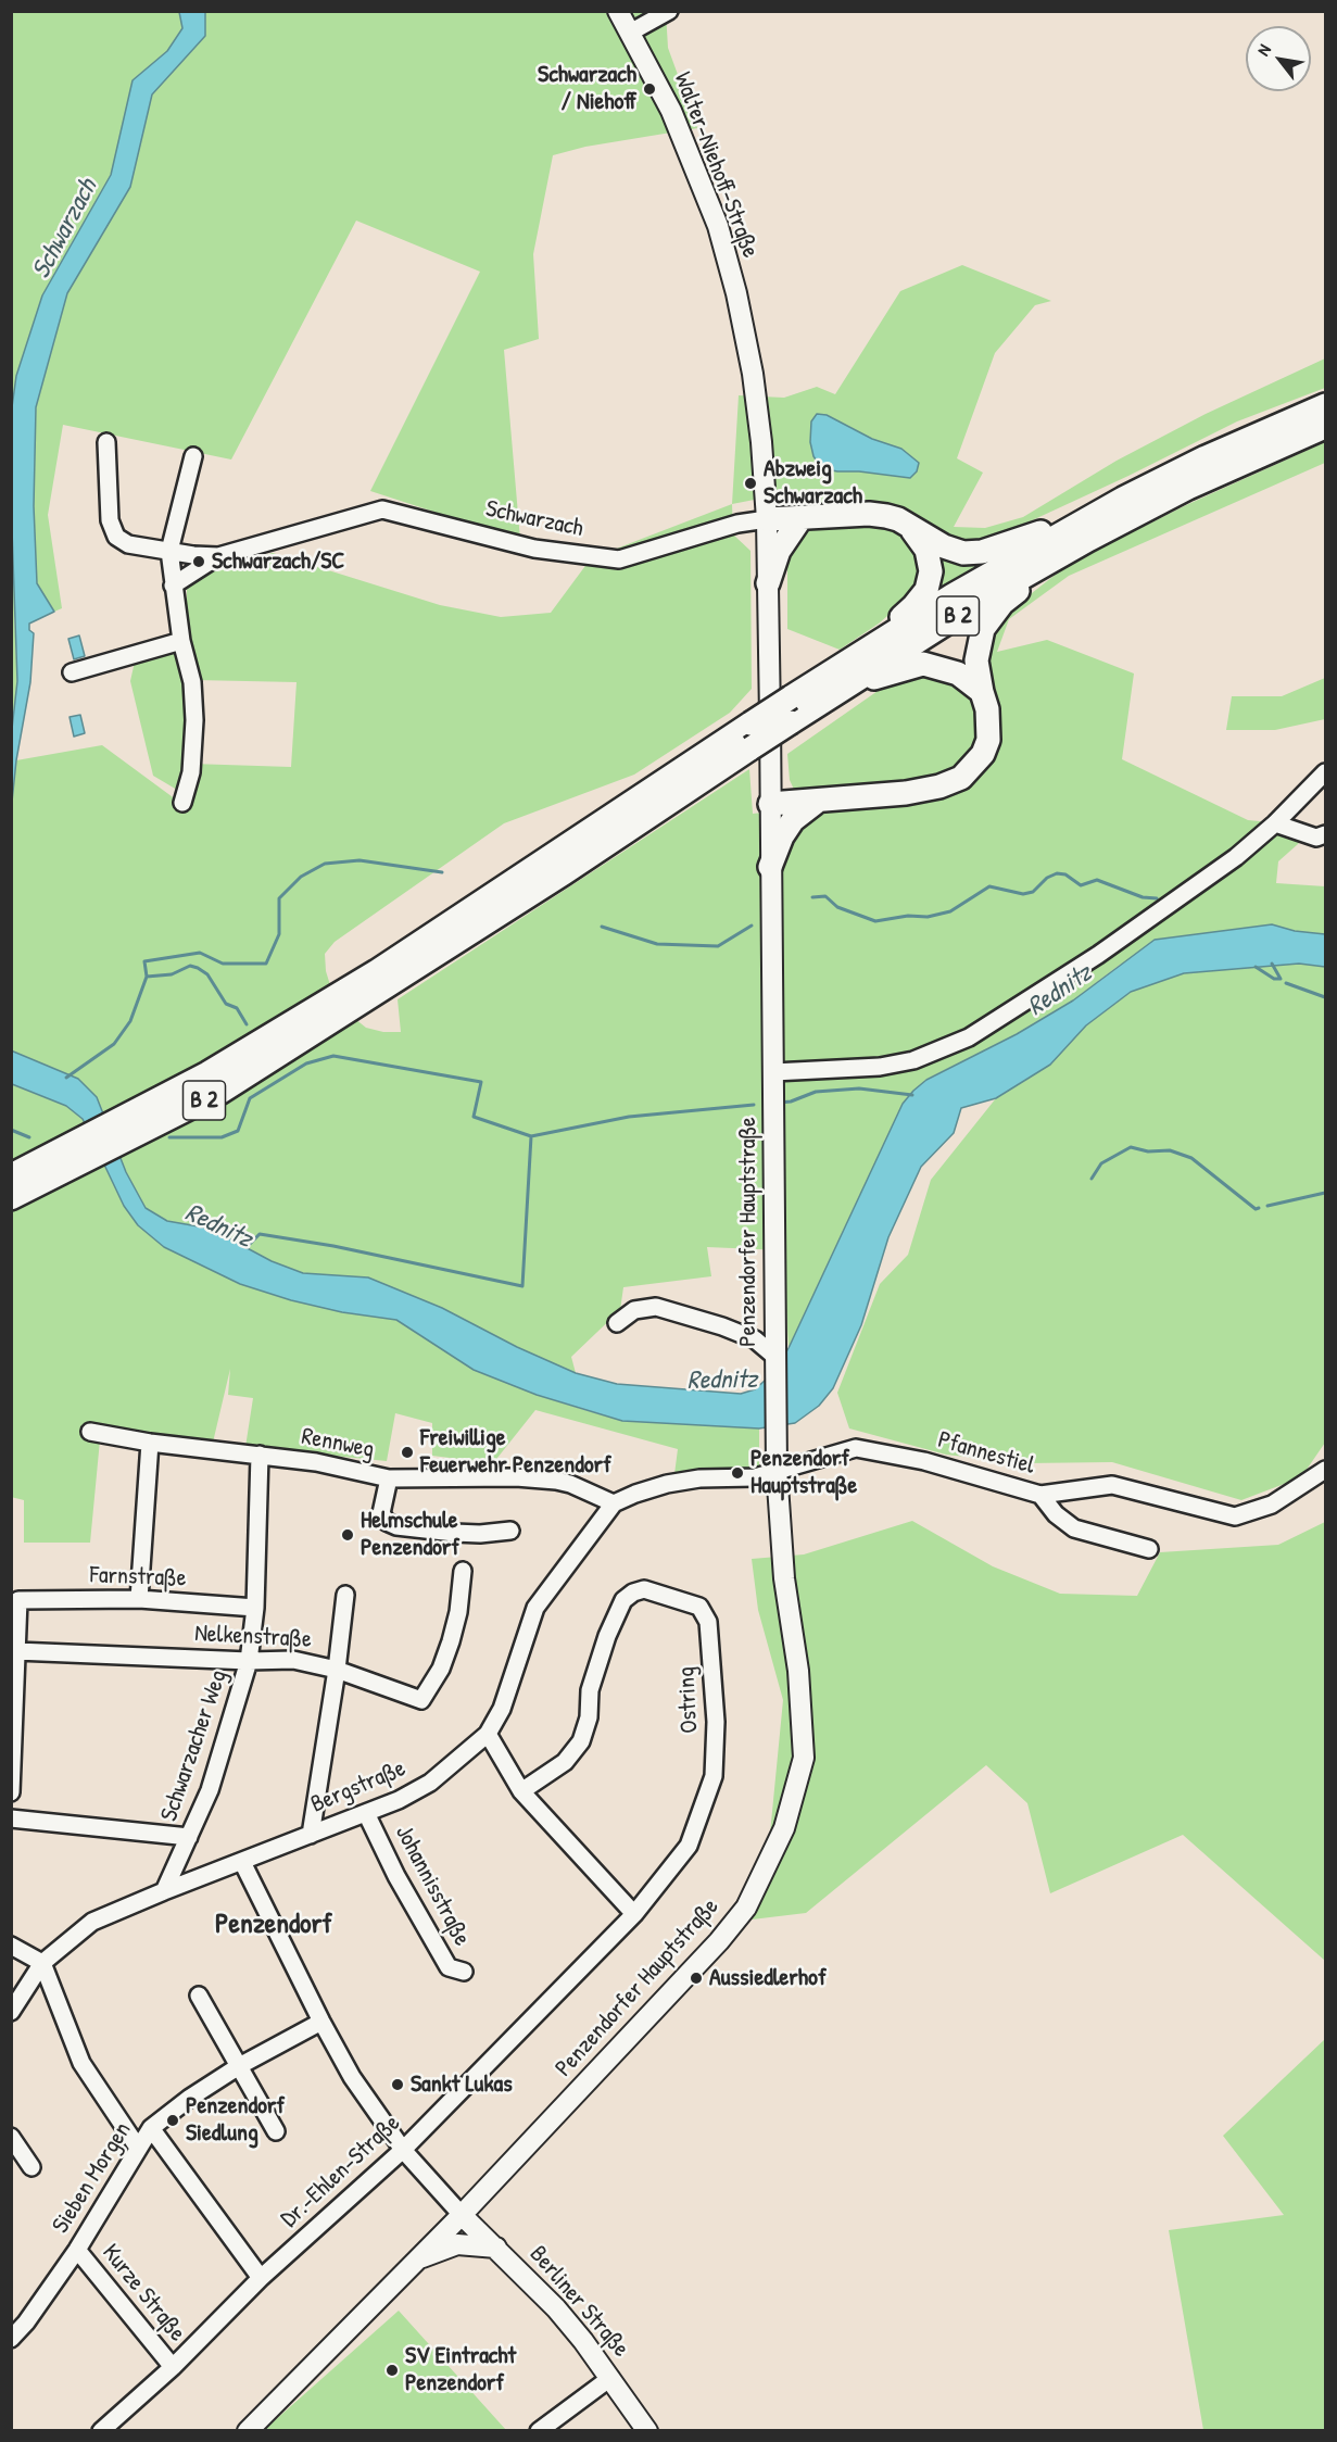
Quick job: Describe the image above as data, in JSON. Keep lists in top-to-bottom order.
{
  "streets": {
    "highway": ["B 2"],
    "main road": ["Walter-Niehoff-Straße", "Penzendorfer Hauptstraße", "Berliner Straße"],
    "street": [
      "Schwarzach",
      "Rennweg",
      "Pfannestiel",
      "Farnstraße",
      "Nelkenstraße",
      "Ostring",
      "Schwarzacher Weg",
      "Bergstraße",
      "Johannisstraße",
      "Dr.-Ehlen-Straße",
      "Sieben Morgen",
      "Kurze Straße"
    ]
  },
  "crossings": [
    ["Walter-Niehoff-Straße", "Schwarzach"],
    ["Walter-Niehoff-Straße", "Penzendorfer Hauptstraße"],
    ["Penzendorfer Hauptstraße", "Pfannestiel"],
    ["Penzendorfer Hauptstraße", "Berliner Straße"],
    ["Rennweg", "Schwarzacher Weg"],
    ["Rennweg", "Bergstraße"],
    ["Farnstraße", "Nelkenstraße"],
    ["Farnstraße", "Schwarzacher Weg"],
    ["Nelkenstraße", "Schwarzacher Weg"],
    ["Ostring", "Dr.-Ehlen-Straße"],
    ["Schwarzacher Weg", "Bergstraße"],
    ["Bergstraße", "Johannisstraße"],
    ["Dr.-Ehlen-Straße", "Kurze Straße"],
    ["Sieben Morgen", "Kurze Straße"]
  ],
  "districts": ["Penzendorf"],
  "water": ["Schwarzach", "Rednitz"],
  "places": [
    "Schwarzach / Niehoff",
    "Abzweig Schwarzach",
    "Schwarzach/SC",
    "Freiwillige Feuerwehr Penzendorf",
    "Penzendorf Hauptstraße",
    "Helmschule Penzendorf",
    "Aussiedlerhof",
    "Sankt Lukas",
    "Penzendorf Siedlung",
    "SV Eintracht Penzendorf"
  ],
  "north": "top left"
}
